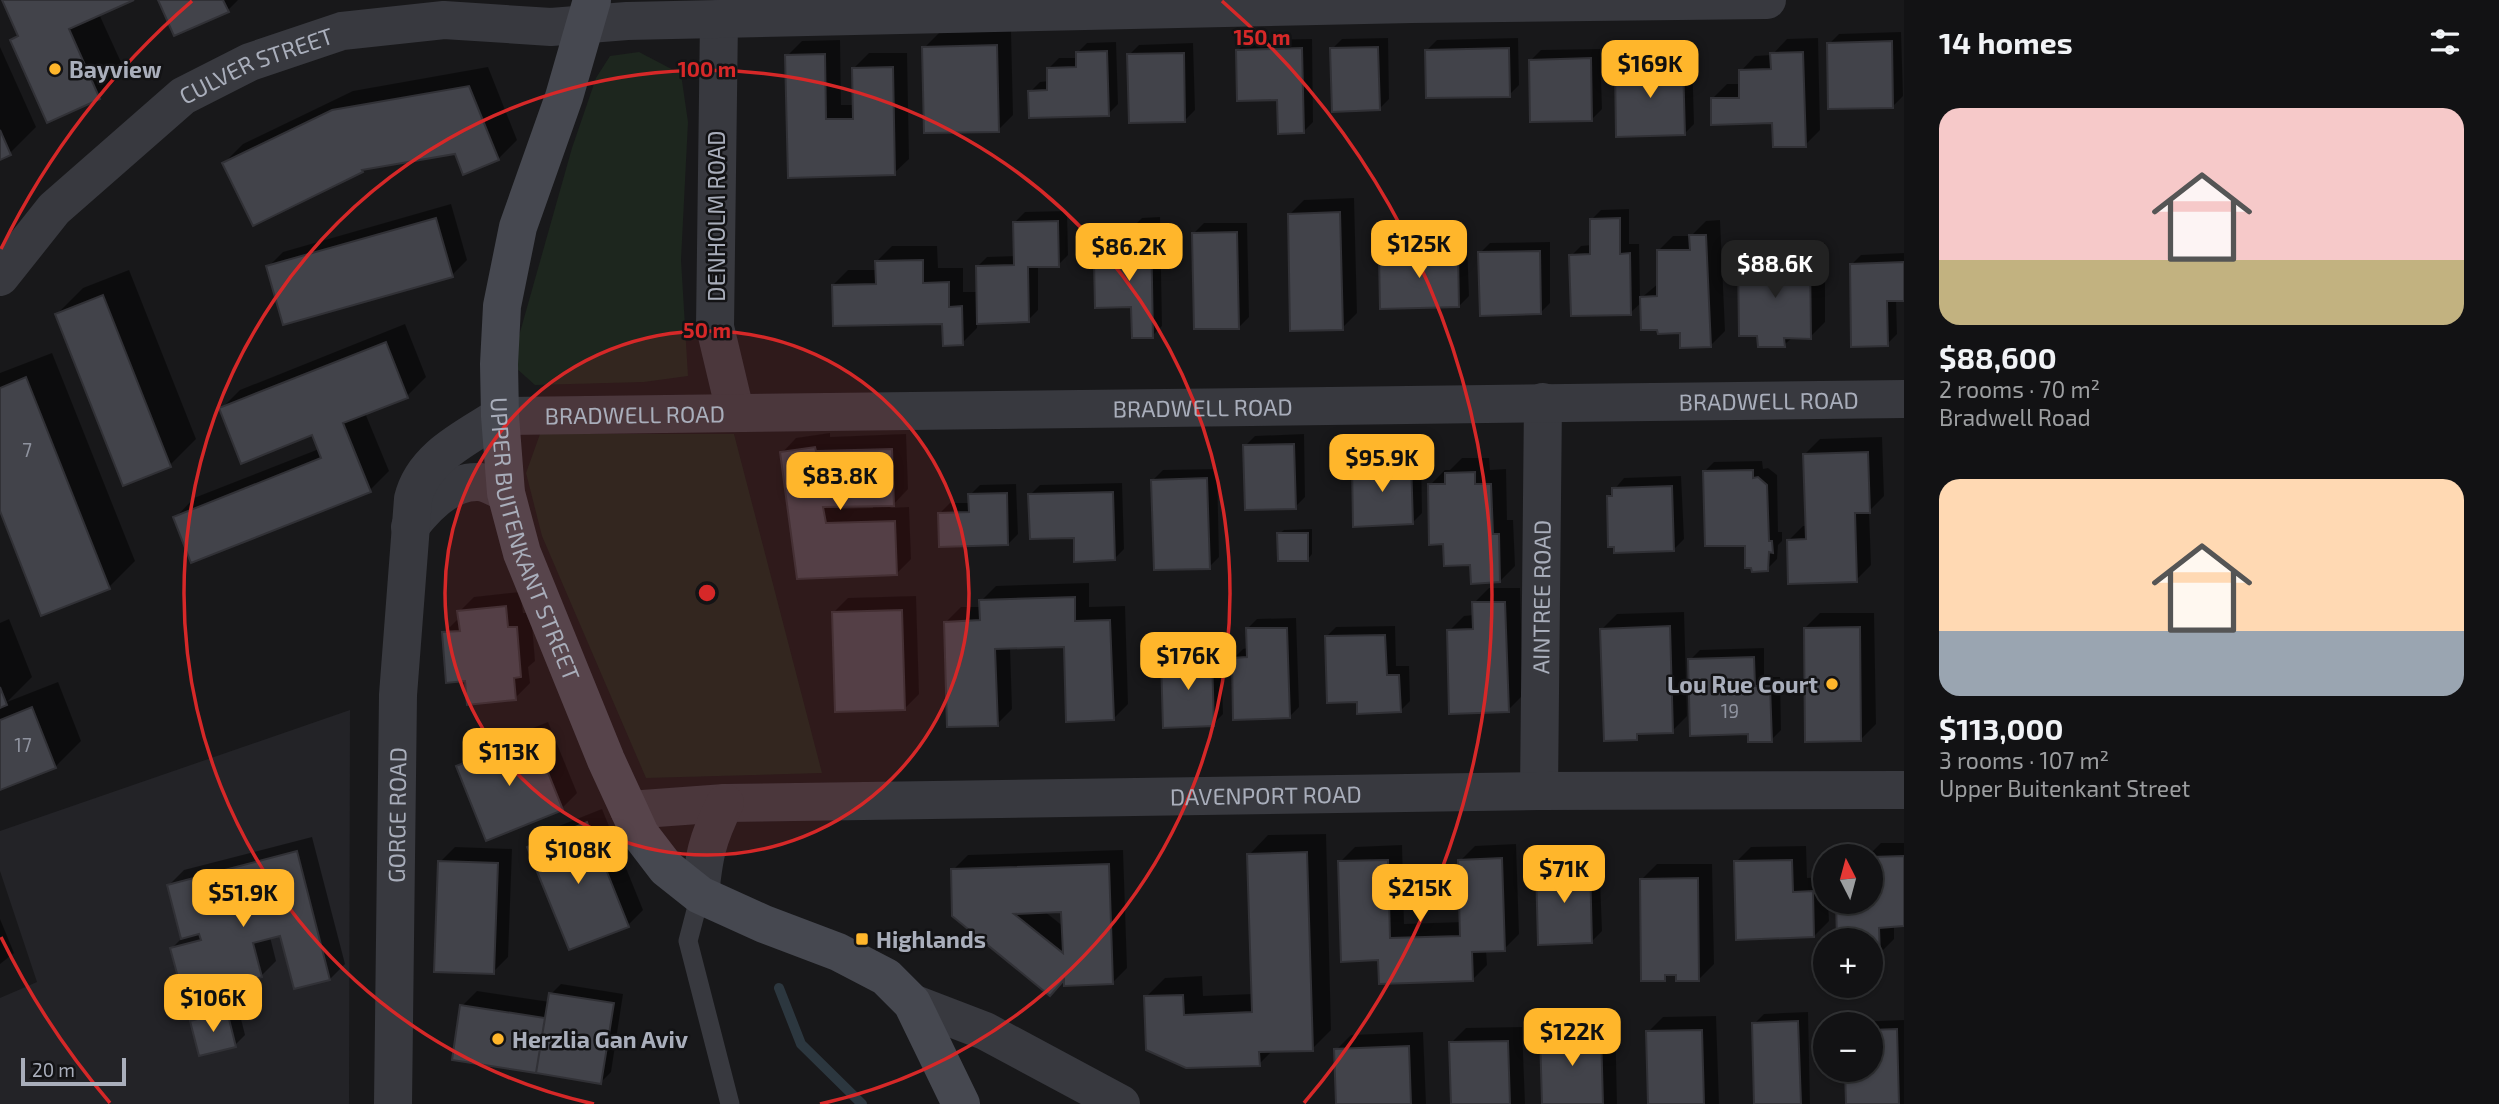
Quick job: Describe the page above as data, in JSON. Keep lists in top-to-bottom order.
{
  "streets": {
    "street": [
      "CULVER STREET",
      "DENHOLM ROAD",
      "BRADWELL ROAD",
      "UPPER BUITENKANT STREET",
      "AINTREE ROAD",
      "DAVENPORT ROAD",
      "GORGE ROAD"
    ]
  },
  "crossings": [
    ["CULVER STREET", "DENHOLM ROAD"],
    ["CULVER STREET", "UPPER BUITENKANT STREET"],
    ["DENHOLM ROAD", "BRADWELL ROAD"],
    ["BRADWELL ROAD", "UPPER BUITENKANT STREET"],
    ["BRADWELL ROAD", "AINTREE ROAD"],
    ["BRADWELL ROAD", "GORGE ROAD"],
    ["UPPER BUITENKANT STREET", "DAVENPORT ROAD"],
    ["UPPER BUITENKANT STREET", "GORGE ROAD"],
    ["AINTREE ROAD", "DAVENPORT ROAD"]
  ],
  "places": {
    "other": ["Bayview", "Lou Rue Court", "Herzlia Gan Aviv"],
    "transit": ["Highlands"]
  },
  "house_numbers": ["7", "19", "17"],
  "scale_bar": "20 m",
  "north": "top",
  "page": {
    "heading": "14 homes",
    "price": [
      "$169K",
      "$125K",
      "$86.2K",
      "$88.6K",
      "$95.9K",
      "$83.8K",
      "$176K",
      "$113K",
      "$108K",
      "$71K",
      "$215K",
      "$51.9K",
      "$106K",
      "$122K"
    ],
    "list": [
      {
        "name": "$88,600",
        "note": "2 rooms · 70 m² · Bradwell Road"
      },
      {
        "name": "$113,000",
        "note": "3 rooms · 107 m² · Upper Buitenkant Street"
      }
    ],
    "map_buttons": ["+", "−"],
    "scale": "20 m"
  },
  "rings": ["150 m", "100 m", "50 m"]
}
